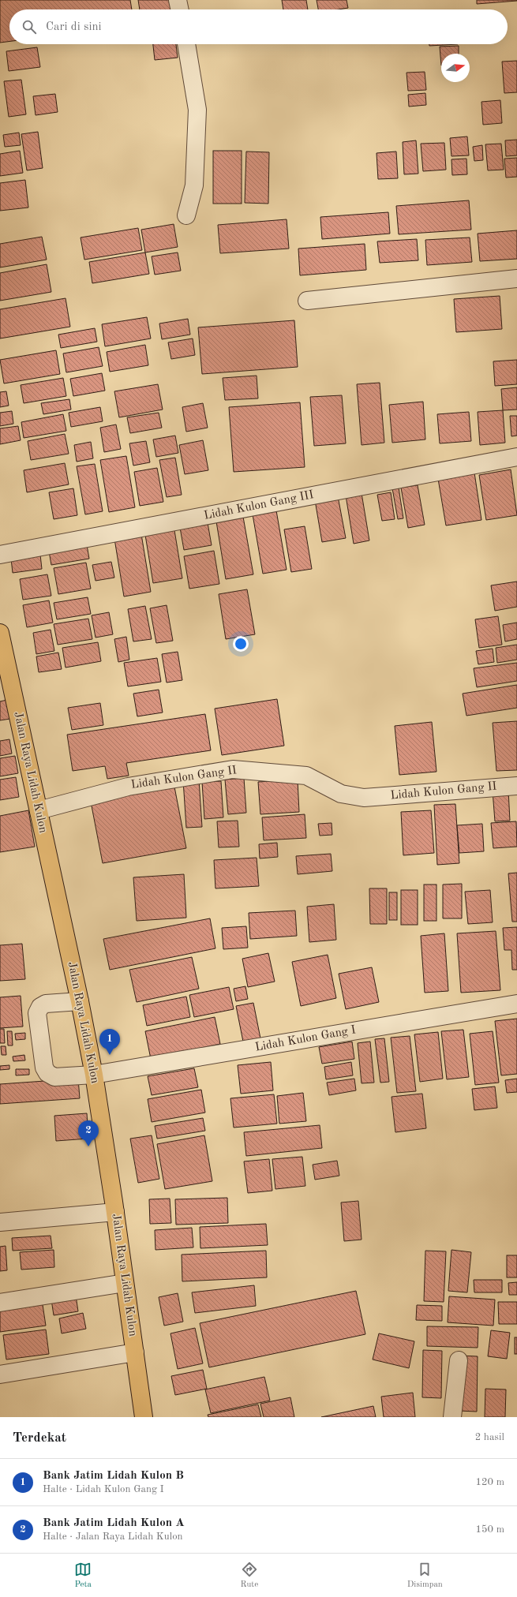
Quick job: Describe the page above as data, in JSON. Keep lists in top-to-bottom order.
{
  "streets": {
    "main road": ["Jalan Raya Lidah Kulon"],
    "street": ["Lidah Kulon Gang III", "Lidah Kulon Gang II", "Lidah Kulon Gang I"]
  },
  "crossings": [
    ["Jalan Raya Lidah Kulon", "Lidah Kulon Gang II"],
    ["Jalan Raya Lidah Kulon", "Lidah Kulon Gang I"]
  ],
  "north": "right",
  "page": {
    "search": "Cari di sini",
    "pins": ["1", "2"],
    "heading": ["Terdekat", "2 hasil"],
    "list": [
      {
        "mark": "1",
        "name": "Bank Jatim Lidah Kulon B",
        "note": "Halte · Lidah Kulon Gang I",
        "value": "120 m"
      },
      {
        "mark": "2",
        "name": "Bank Jatim Lidah Kulon A",
        "note": "Halte · Jalan Raya Lidah Kulon",
        "value": "150 m"
      }
    ],
    "nav": ["Peta", "Rute", "Disimpan"]
  }
}
